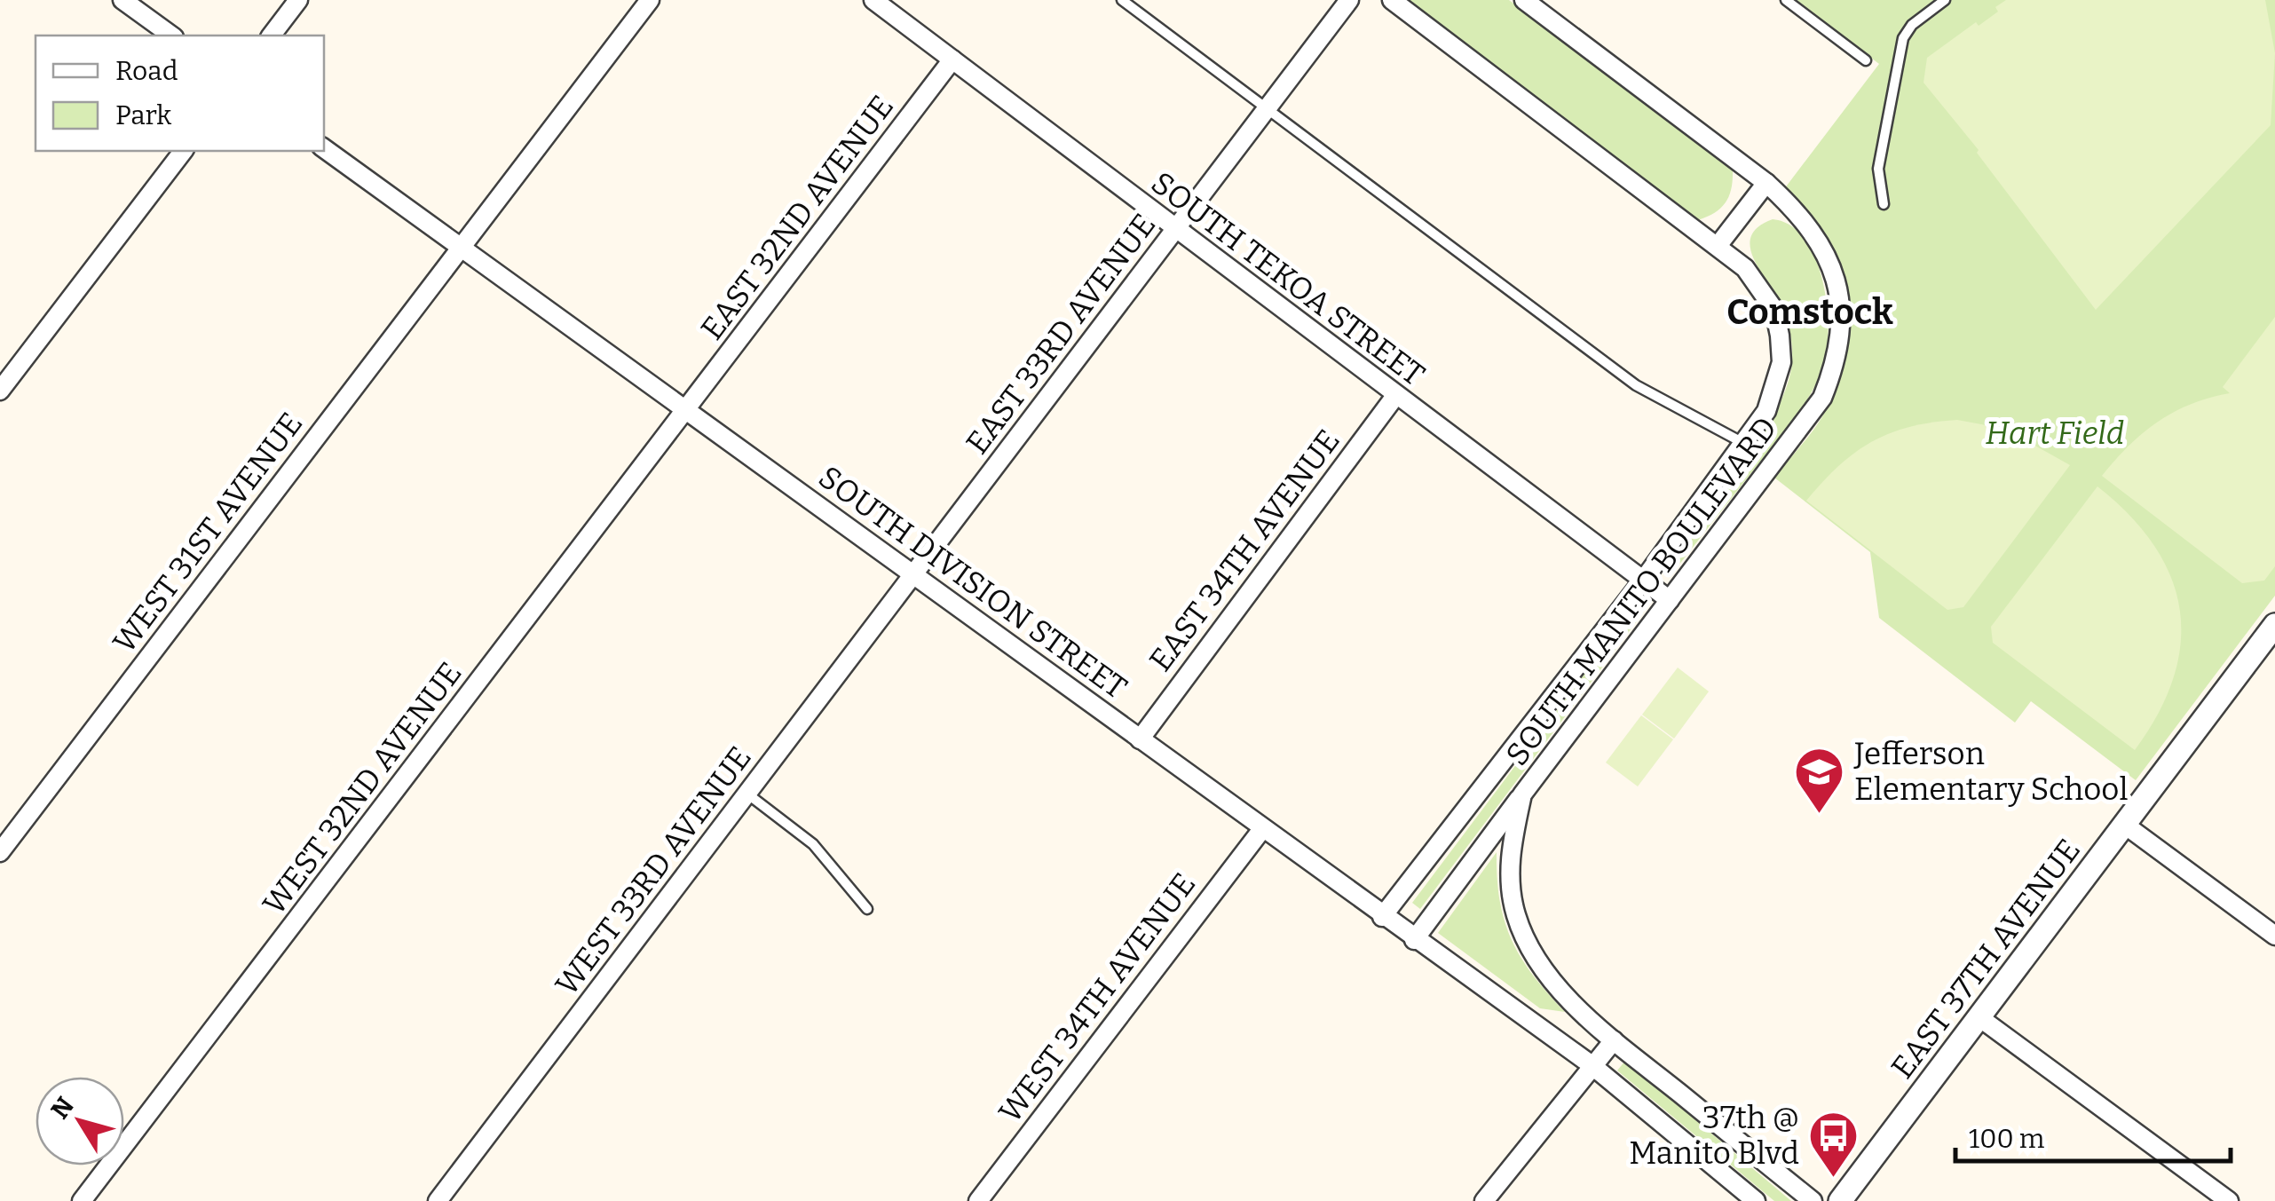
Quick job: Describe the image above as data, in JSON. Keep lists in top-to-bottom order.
{
  "streets": {
    "street": [
      "EAST 32ND AVENUE",
      "SOUTH TEKOA STREET",
      "EAST 33RD AVENUE",
      "WEST 31ST AVENUE",
      "EAST 34TH AVENUE",
      "SOUTH DIVISION STREET",
      "SOUTH MANITO BOULEVARD",
      "WEST 32ND AVENUE",
      "WEST 33RD AVENUE",
      "EAST 37TH AVENUE",
      "WEST 34TH AVENUE"
    ]
  },
  "crossings": [
    ["EAST 32ND AVENUE", "SOUTH TEKOA STREET"],
    ["EAST 32ND AVENUE", "SOUTH DIVISION STREET"],
    ["EAST 32ND AVENUE", "WEST 32ND AVENUE"],
    ["SOUTH TEKOA STREET", "EAST 33RD AVENUE"],
    ["SOUTH TEKOA STREET", "EAST 34TH AVENUE"],
    ["SOUTH TEKOA STREET", "SOUTH MANITO BOULEVARD"],
    ["EAST 33RD AVENUE", "SOUTH DIVISION STREET"],
    ["EAST 33RD AVENUE", "WEST 33RD AVENUE"],
    ["WEST 31ST AVENUE", "SOUTH DIVISION STREET"],
    ["EAST 34TH AVENUE", "SOUTH DIVISION STREET"],
    ["SOUTH DIVISION STREET", "SOUTH MANITO BOULEVARD"],
    ["SOUTH DIVISION STREET", "WEST 32ND AVENUE"],
    ["SOUTH DIVISION STREET", "WEST 33RD AVENUE"],
    ["SOUTH DIVISION STREET", "WEST 34TH AVENUE"]
  ],
  "districts": ["Comstock"],
  "parks": ["Hart Field"],
  "places": {
    "school or university": ["Jefferson Elementary School"],
    "bus stop": ["37th @ Manito Blvd"]
  },
  "legend": ["Road", "Park"],
  "scale_bar": "100 m",
  "north": "top left"
}
